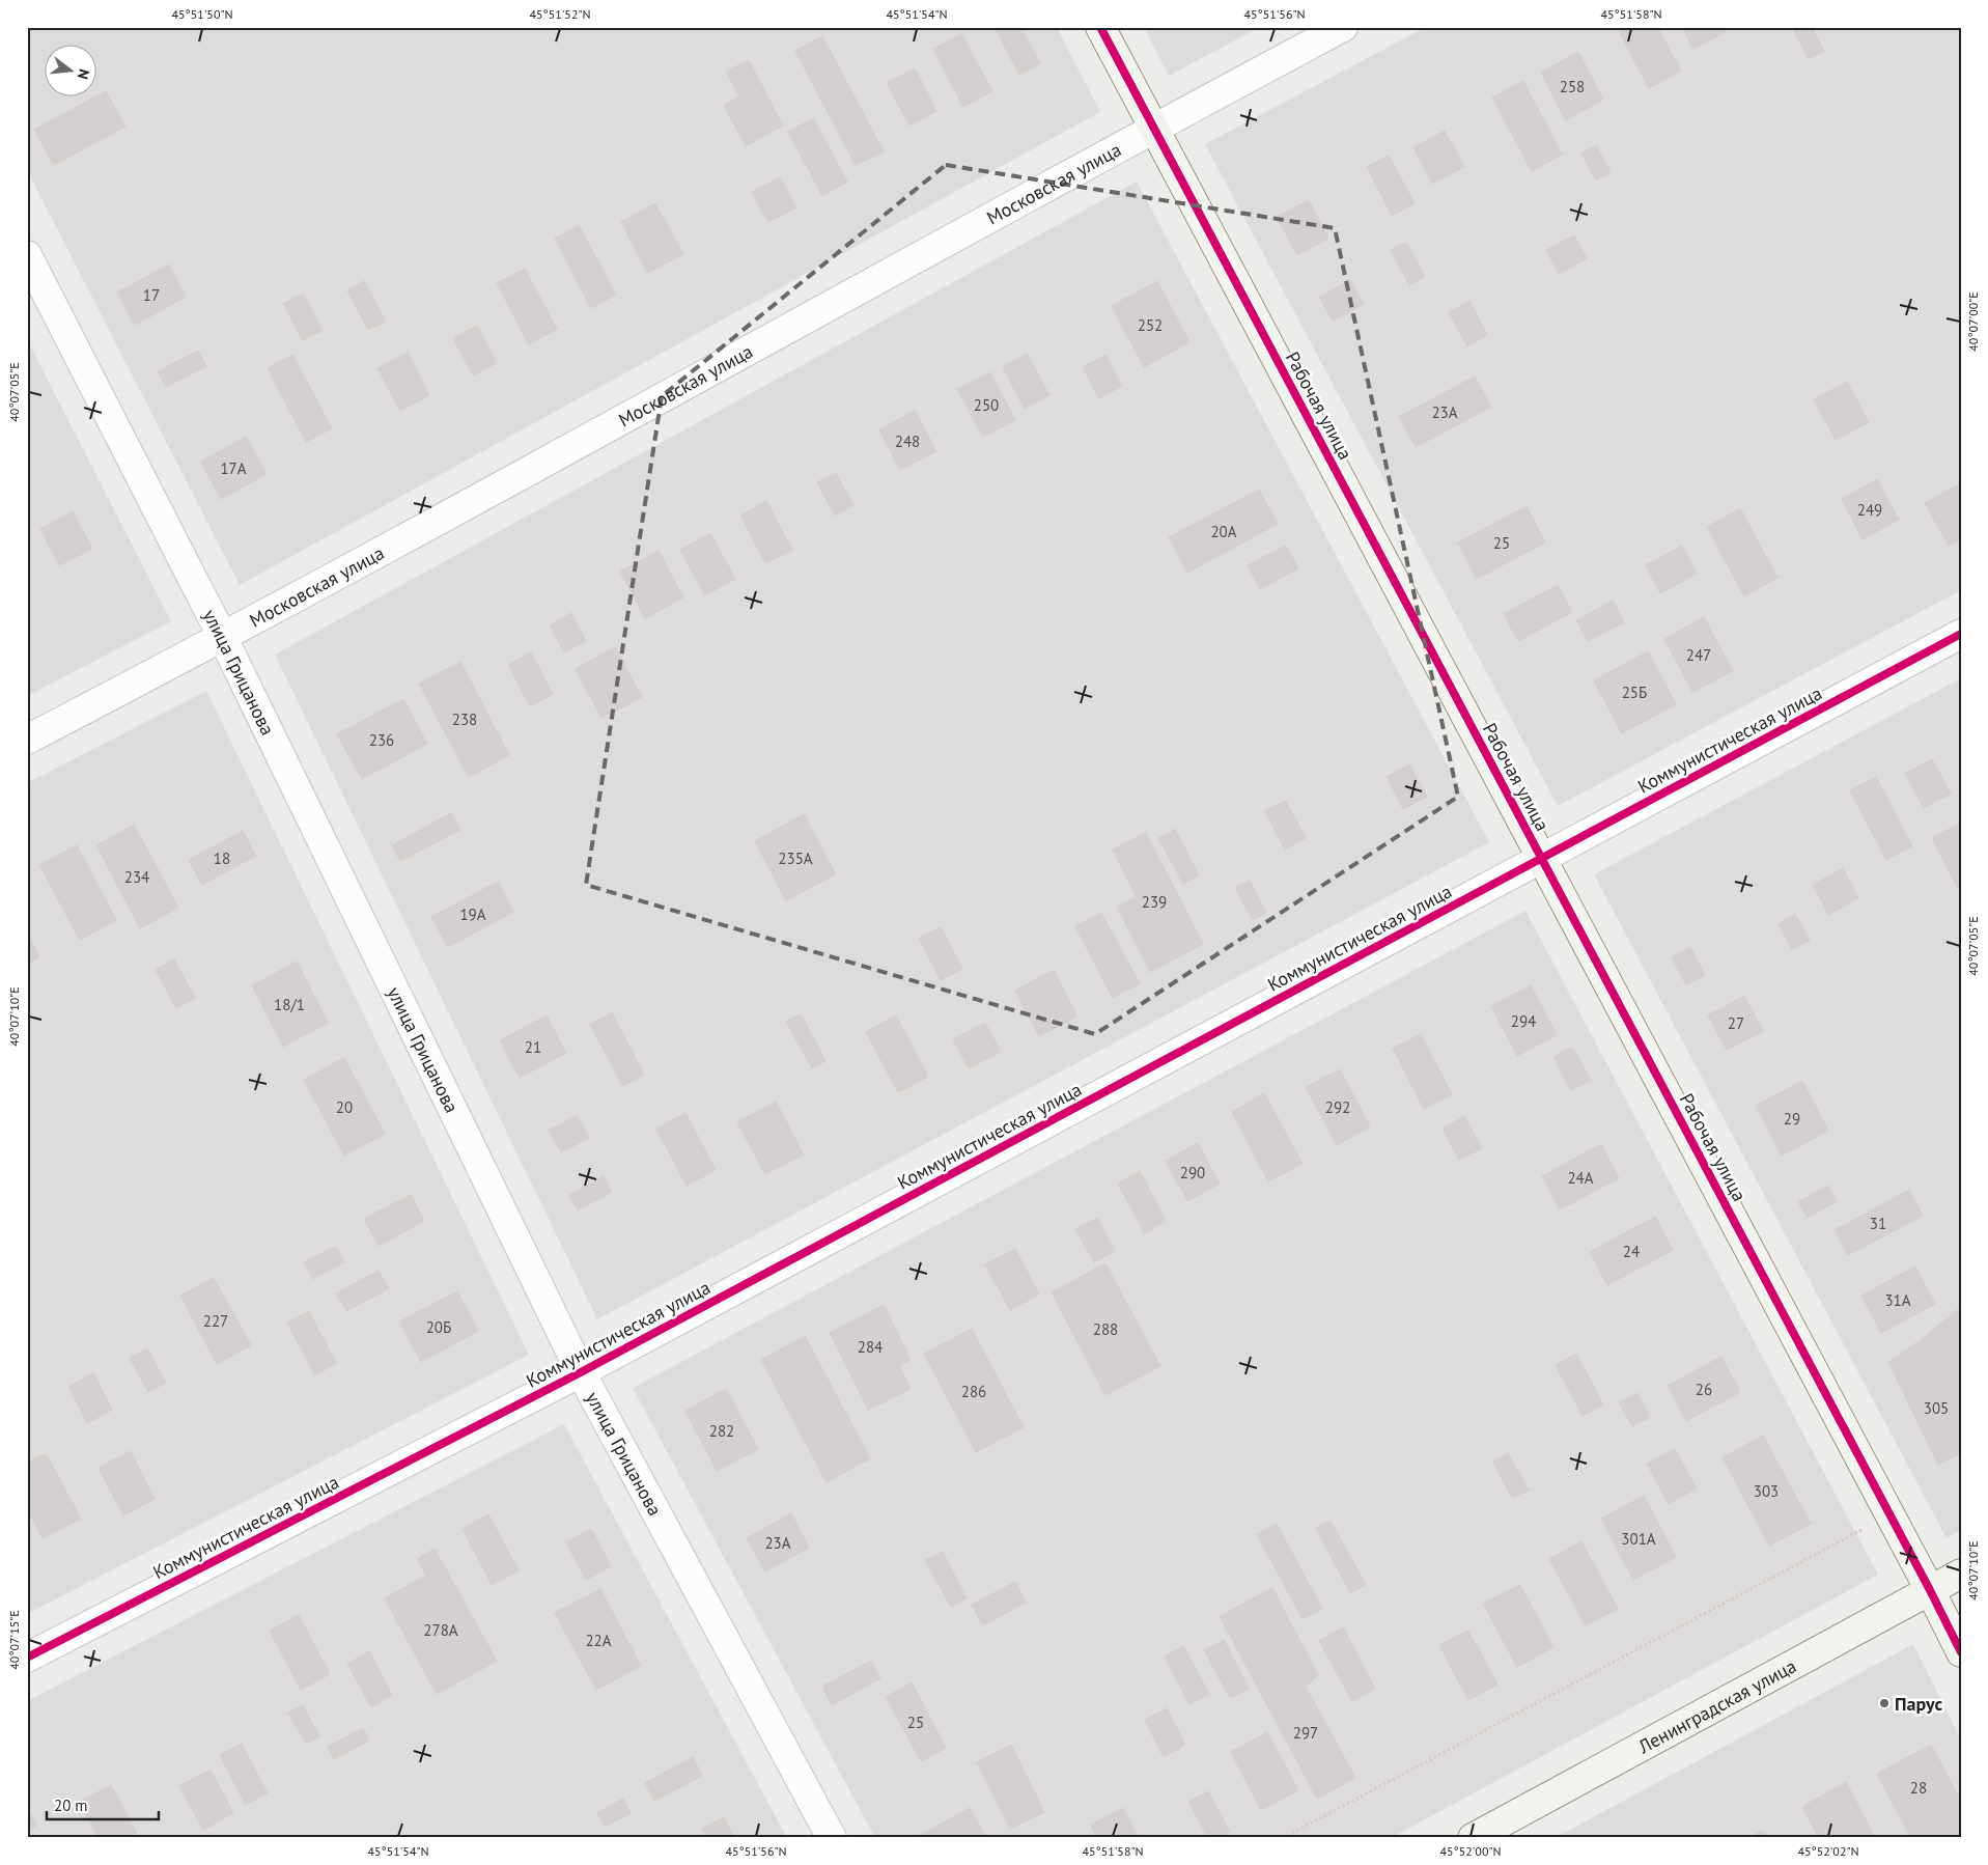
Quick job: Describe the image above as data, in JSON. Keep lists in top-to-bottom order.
{
  "streets": {
    "street": [
      "Московская улица",
      "Рабочая улица",
      "улица Грицанова",
      "Коммунистическая улица",
      "Ленинградская улица"
    ]
  },
  "crossings": [
    ["Московская улица", "Рабочая улица"],
    ["Московская улица", "улица Грицанова"],
    ["Рабочая улица", "Коммунистическая улица"],
    ["Рабочая улица", "Ленинградская улица"],
    ["улица Грицанова", "Коммунистическая улица"]
  ],
  "places": ["Парус"],
  "house_numbers": [
    "258",
    "17",
    "252",
    "250",
    "23А",
    "248",
    "17А",
    "249",
    "20А",
    "25",
    "247",
    "25Б",
    "238",
    "236",
    "18",
    "235А",
    "234",
    "239",
    "19А",
    "18/1",
    "294",
    "27",
    "21",
    "20",
    "292",
    "29",
    "290",
    "24А",
    "31",
    "24",
    "31А",
    "227",
    "20Б",
    "288",
    "284",
    "26",
    "286",
    "305",
    "282",
    "303",
    "301А",
    "23А",
    "278А",
    "22А",
    "25",
    "297",
    "28"
  ],
  "scale_bar": "20 m",
  "north": "right",
  "coordinates": [
    "45°51'50\"N",
    "45°51'52\"N",
    "45°51'54\"N",
    "45°51'56\"N",
    "45°51'58\"N",
    "40°07'00\"E",
    "40°07'05\"E",
    "40°07'10\"E",
    "40°07'15\"E",
    "45°52'00\"N",
    "45°52'02\"N"
  ]
}
